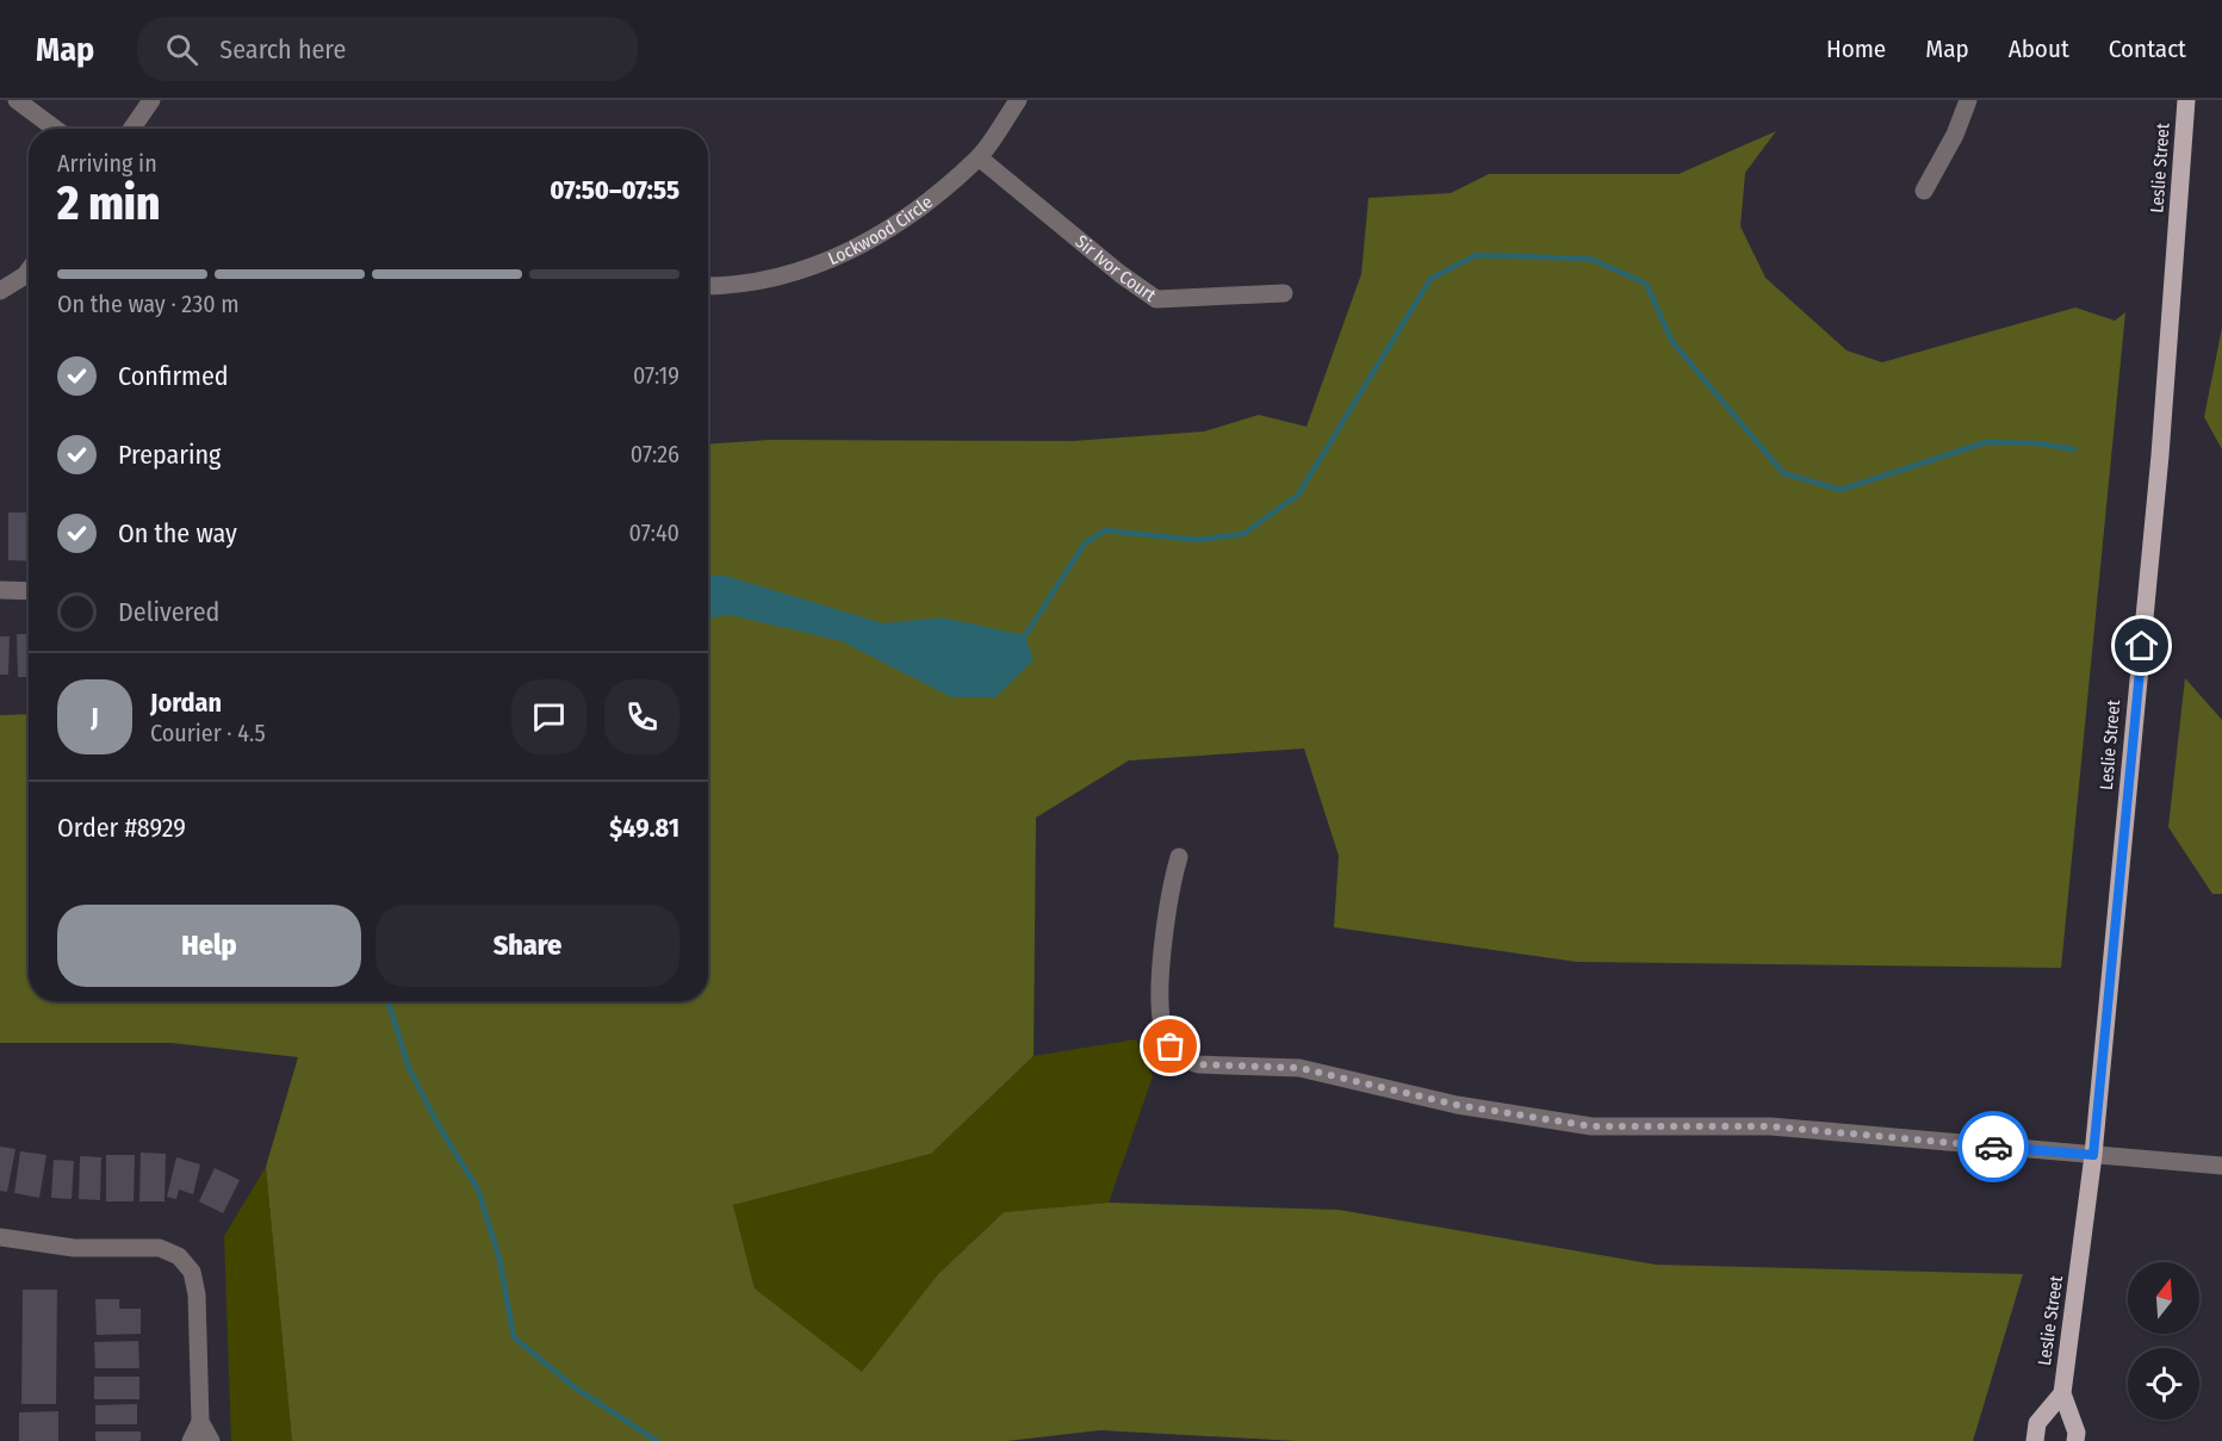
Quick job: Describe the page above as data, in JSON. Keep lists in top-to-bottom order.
{
  "streets": {
    "main road": ["Leslie Street"],
    "street": ["Lockwood Circle", "Sir Ivor Court"]
  },
  "crossings": [
    ["Lockwood Circle", "Sir Ivor Court"]
  ],
  "north": "top",
  "page": {
    "header": "Map",
    "search": "Search here",
    "nav": [
      "Home",
      "Map",
      "About",
      "Contact"
    ],
    "heading": ["2 min", "Arriving in", "07:50–07:55"],
    "panel": [
      "Jordan",
      "Courier · 4.5",
      "Order #8929",
      "$49.81"
    ],
    "bar": "On the way · 230 m",
    "list": [
      ["Confirmed", "07:19"],
      ["Preparing", "07:26"],
      ["On the way", "07:40"],
      "Delivered"
    ],
    "round": "J",
    "buttons": ["Help", "Share"]
  }
}
